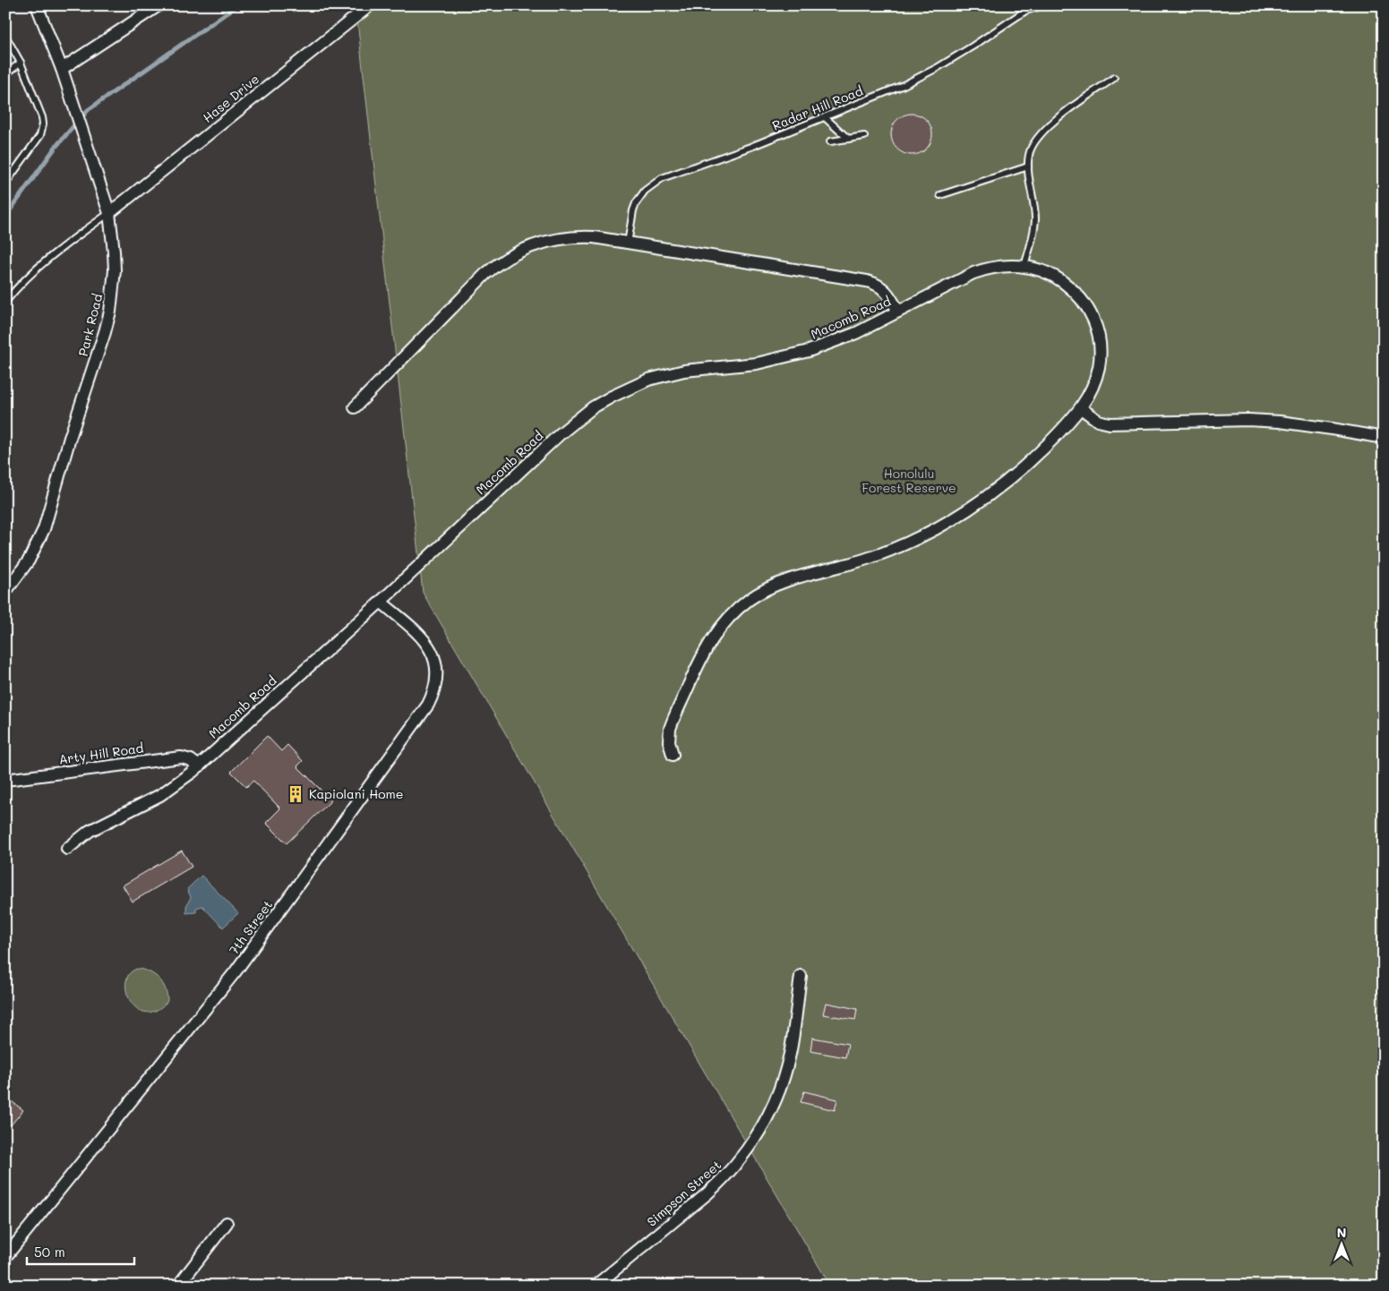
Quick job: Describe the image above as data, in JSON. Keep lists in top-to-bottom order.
{
  "streets": {
    "street": [
      "Hase Drive",
      "Macomb Road",
      "Park Road",
      "Arty Hill Road",
      "7th Street",
      "Simpson Street"
    ],
    "lane": ["Radar Hill Road"]
  },
  "crossings": [
    ["Hase Drive", "Park Road"],
    ["Macomb Road", "Arty Hill Road"],
    ["Macomb Road", "7th Street"]
  ],
  "parks": ["Honolulu Forest Reserve"],
  "places": {
    "building": ["Kapiolani Home"]
  },
  "scale_bar": "50 m",
  "north": "top"
}
